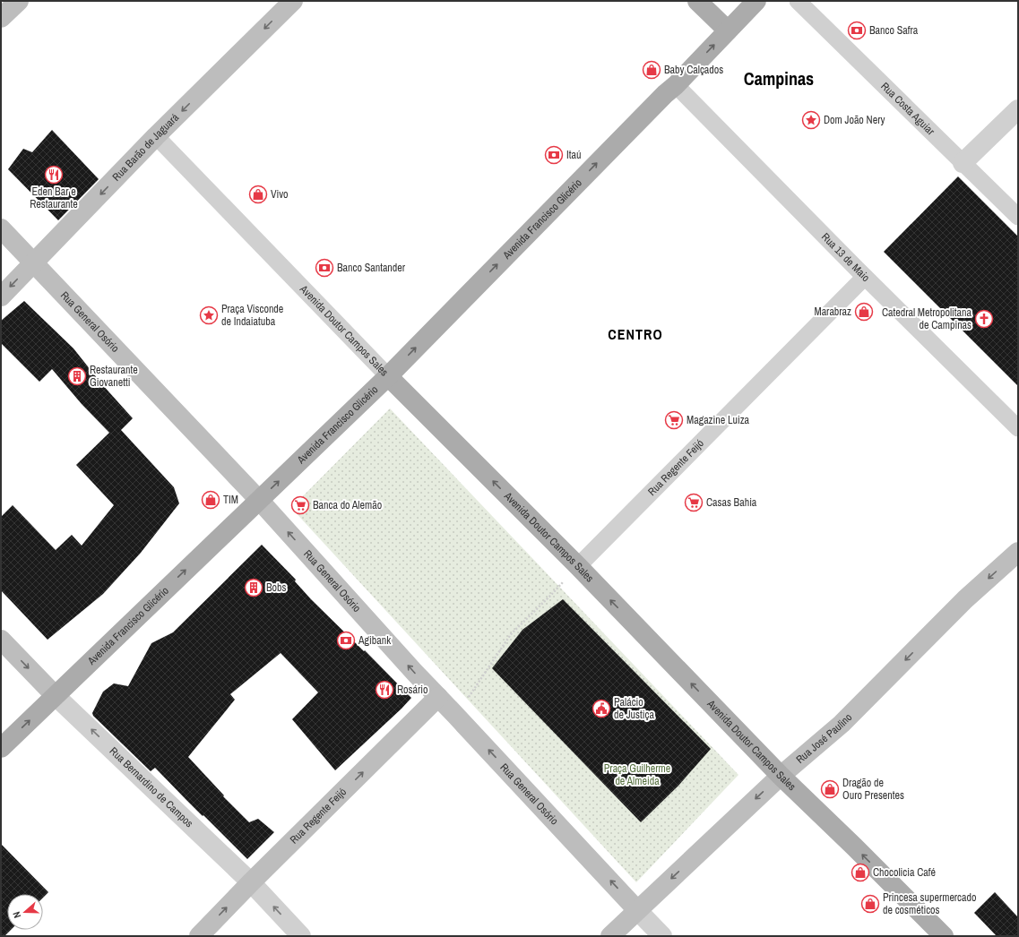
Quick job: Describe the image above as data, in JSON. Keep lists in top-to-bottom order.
{
  "streets": {
    "main road": [
      "Rua Barão de Jaguará",
      "Avenida Francisco Glicério",
      "Rua General Osório",
      "Avenida Doutor Campos Sales",
      "Rua Regente Feijó",
      "Rua José Paulino",
      "Rua Bernardino de Campos"
    ],
    "street": ["Rua Costa Aguiar", "Rua 13 de Maio"]
  },
  "crossings": [
    ["Rua Barão de Jaguará", "Rua General Osório"],
    ["Rua Barão de Jaguará", "Avenida Doutor Campos Sales"],
    ["Avenida Francisco Glicério", "Rua 13 de Maio"],
    ["Avenida Francisco Glicério", "Rua General Osório"],
    ["Avenida Francisco Glicério", "Avenida Doutor Campos Sales"],
    ["Avenida Francisco Glicério", "Rua Bernardino de Campos"],
    ["Rua 13 de Maio", "Rua Regente Feijó"],
    ["Rua General Osório", "Rua Regente Feijó"],
    ["Rua General Osório", "Rua José Paulino"],
    ["Avenida Doutor Campos Sales", "Rua Regente Feijó"],
    ["Avenida Doutor Campos Sales", "Rua José Paulino"],
    ["Rua Regente Feijó", "Rua Bernardino de Campos"]
  ],
  "one_way": [
    "Rua Barão de Jaguará",
    "Avenida Francisco Glicério",
    "Rua General Osório",
    "Avenida Doutor Campos Sales",
    "Rua Regente Feijó",
    "Rua José Paulino"
  ],
  "districts": ["Campinas", "CENTRO"],
  "parks": ["Praça Guilherme de Almeida"],
  "places": {
    "bank": [
      "Banco Safra",
      "Itaú",
      "Banco Santander",
      "Agibank"
    ],
    "shop": [
      "Baby Calçados",
      "Vivo",
      "Marabraz",
      "TIM",
      "Dragão de Ouro Presentes",
      "Chocolicia Café",
      "Princesa supermercado de cosméticos"
    ],
    "place": ["Dom João Nery", "Praça Visconde de Indaiatuba"],
    "restaurant": ["Eden Bar e Restaurante", "Rosário"],
    "church": ["Catedral Metropolitana de Campinas"],
    "building": ["Restaurante Giovanetti", "Bobs"],
    "supermarket": ["Magazine Luiza", "Casas Bahia", "Banca do Alemão"],
    "public building": ["Palácio de Justiça"]
  },
  "north": "left"
}
